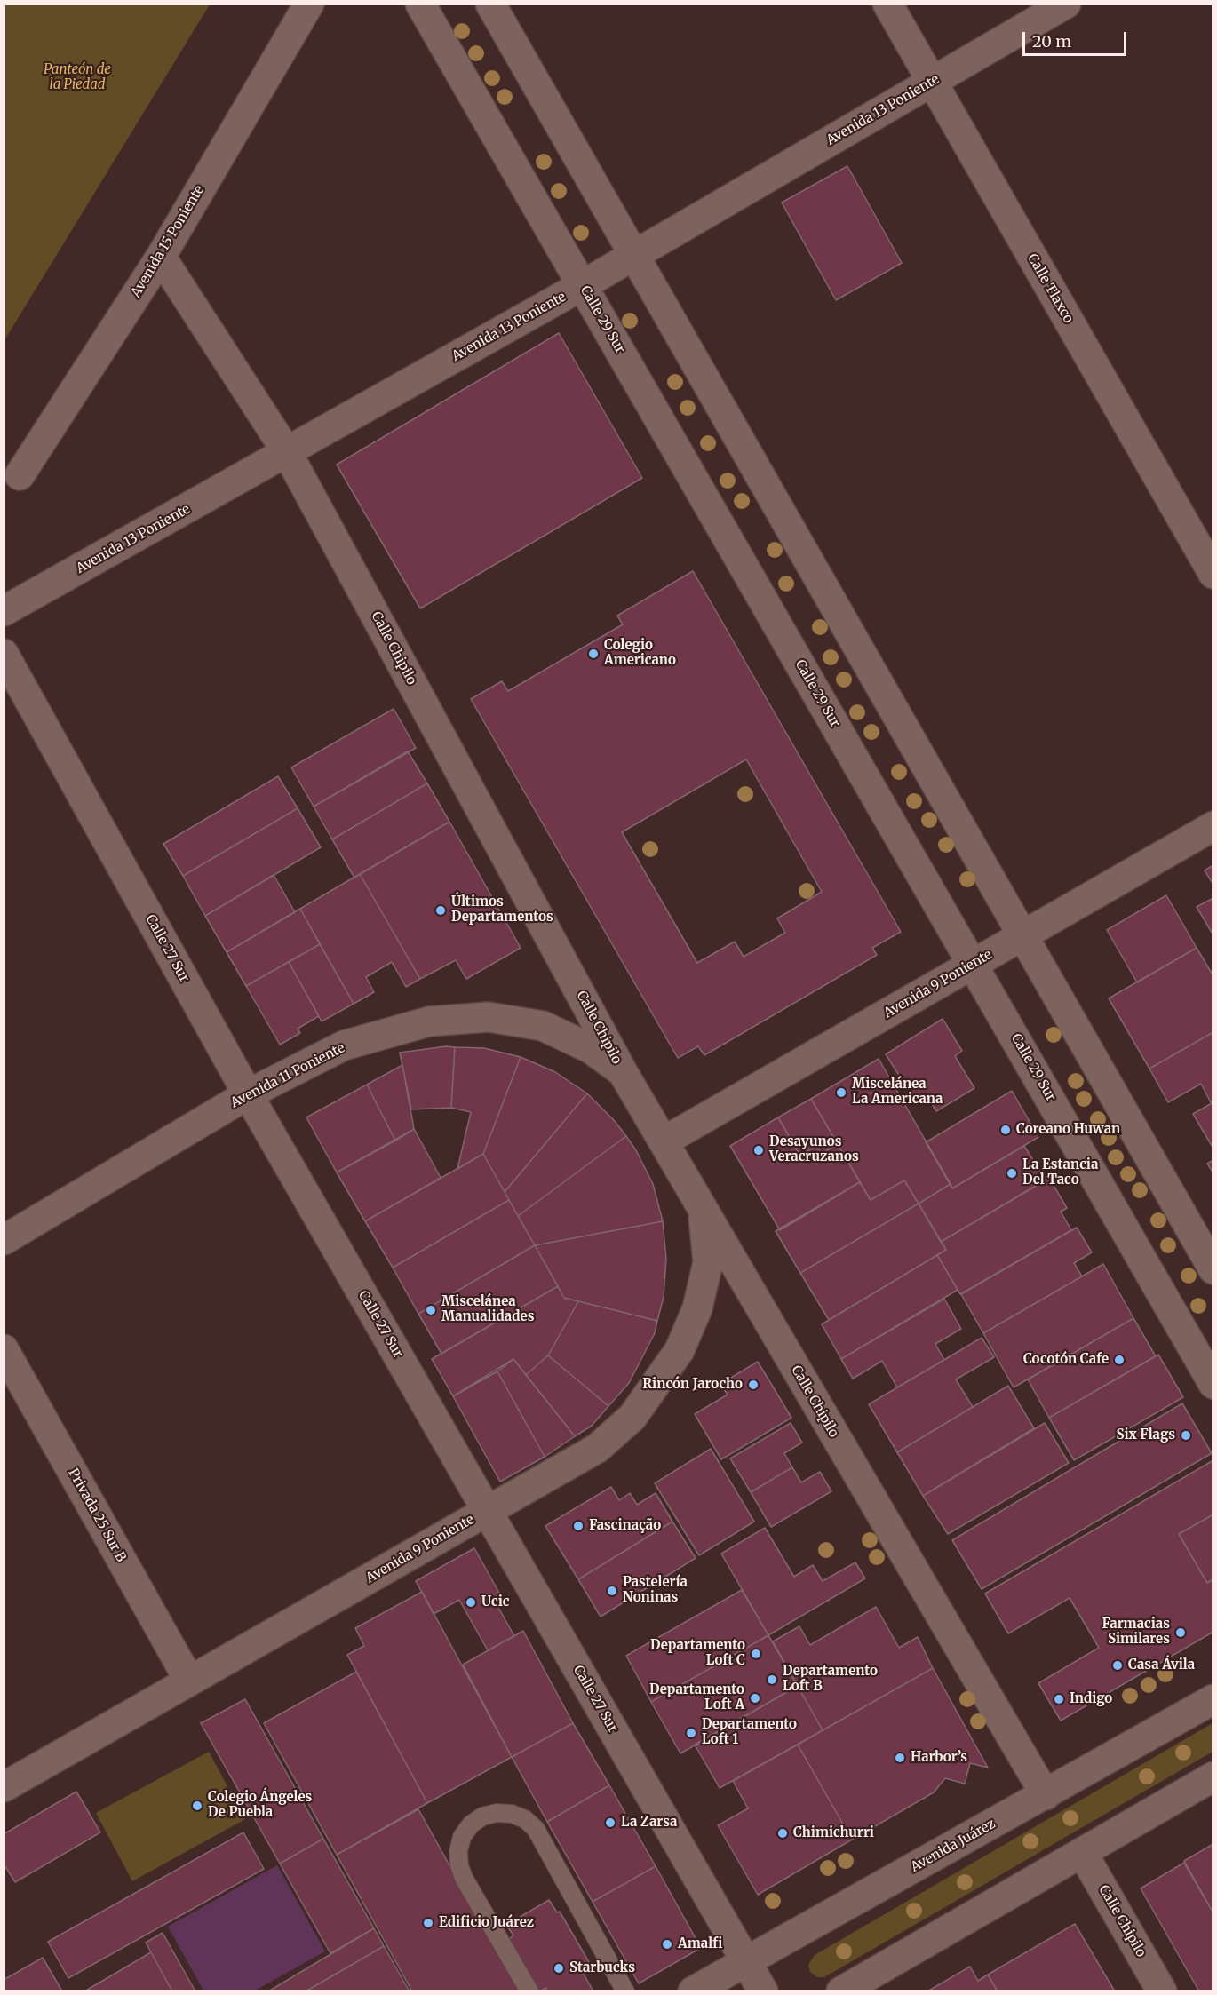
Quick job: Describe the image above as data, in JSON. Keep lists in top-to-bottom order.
{
  "streets": {
    "street": [
      "Avenida 13 Poniente",
      "Avenida 15 Poniente",
      "Calle Tlaxco",
      "Calle 29 Sur",
      "Calle Chipilo",
      "Calle 27 Sur",
      "Avenida 9 Poniente",
      "Avenida 11 Poniente",
      "Privada 25 Sur B",
      "Avenida Juárez"
    ]
  },
  "crossings": [
    ["Avenida 13 Poniente", "Calle Tlaxco"],
    ["Avenida 13 Poniente", "Calle 29 Sur"],
    ["Avenida 13 Poniente", "Calle Chipilo"],
    ["Avenida 15 Poniente", "Calle Chipilo"],
    ["Calle 29 Sur", "Avenida 9 Poniente"],
    ["Calle Chipilo", "Avenida 9 Poniente"],
    ["Calle Chipilo", "Avenida 11 Poniente"],
    ["Calle Chipilo", "Avenida Juárez"],
    ["Calle 27 Sur", "Avenida 9 Poniente"],
    ["Calle 27 Sur", "Avenida 11 Poniente"],
    ["Calle 27 Sur", "Avenida Juárez"],
    ["Avenida 9 Poniente", "Privada 25 Sur B"]
  ],
  "parks": ["Panteón de la Piedad"],
  "places": [
    "Colegio Americano",
    "Últimos Departamentos",
    "Miscelánea La Americana",
    "Coreano Huwan",
    "Desayunos Veracruzanos",
    "La Estancia Del Taco",
    "Miscelánea Manualidades",
    "Cocotón Cafe",
    "Rincón Jarocho",
    "Six Flags",
    "Fascinação",
    "Pastelería Noninas",
    "Ucic",
    "Farmacias Similares",
    "Departamento Loft C",
    "Casa Ávila",
    "Departamento Loft B",
    "Departamento Loft A",
    "Indigo",
    "Departamento Loft 1",
    "Harbor’s",
    "Colegio Ángeles De Puebla",
    "La Zarsa",
    "Chimichurri",
    "Edificio Juárez",
    "Amalfi",
    "Starbucks"
  ],
  "scale_bar": "20 m"
}
